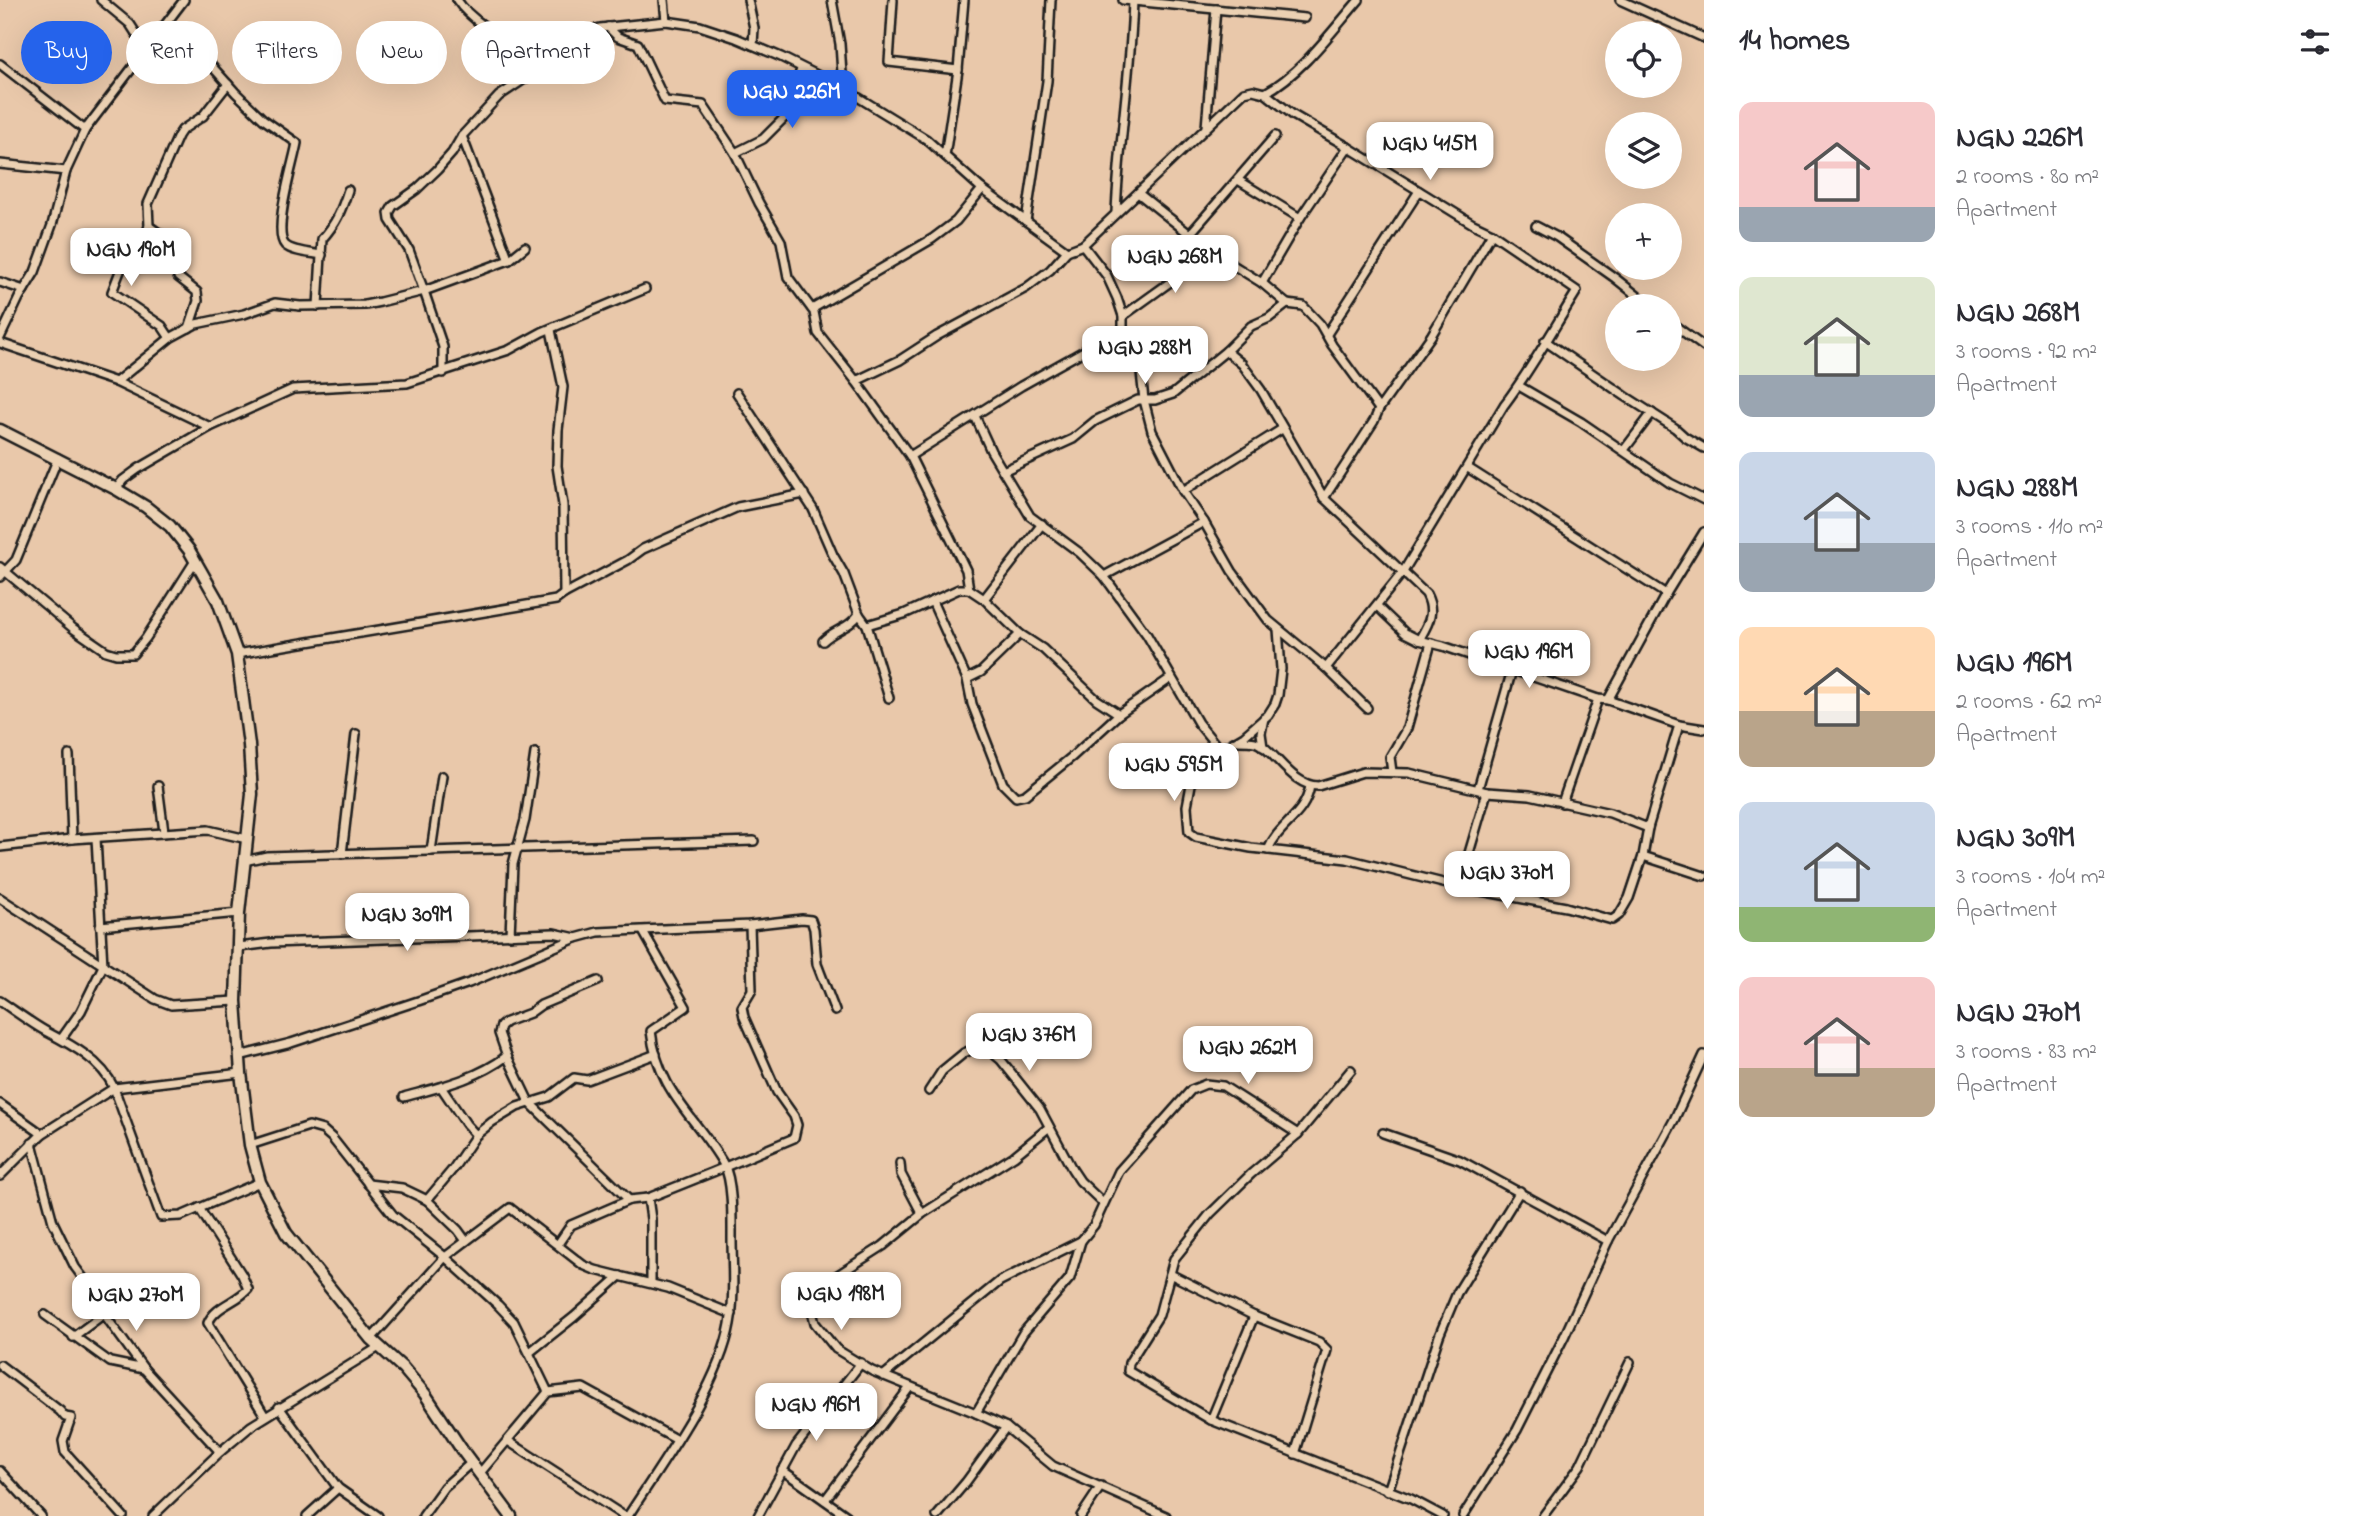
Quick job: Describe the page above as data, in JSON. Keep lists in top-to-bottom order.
{
  "page": {
    "heading": "14 homes",
    "map_buttons": ["+", "−"],
    "chip": [
      "Buy",
      "Rent",
      "Filters",
      "New",
      "Apartment"
    ],
    "price": [
      "NGN 226M",
      "NGN 415M",
      "NGN 190M",
      "NGN 268M",
      "NGN 288M",
      "NGN 196M",
      "NGN 595M",
      "NGN 370M",
      "NGN 309M",
      "NGN 376M",
      "NGN 262M",
      "NGN 198M",
      "NGN 270M",
      "NGN 196M"
    ],
    "list": [
      {
        "name": "NGN 226M",
        "note": "2 rooms · 80 m² · Apartment"
      },
      {
        "name": "NGN 268M",
        "note": "3 rooms · 92 m² · Apartment"
      },
      {
        "name": "NGN 288M",
        "note": "3 rooms · 110 m² · Apartment"
      },
      {
        "name": "NGN 196M",
        "note": "2 rooms · 62 m² · Apartment"
      },
      {
        "name": "NGN 309M",
        "note": "3 rooms · 104 m² · Apartment"
      },
      {
        "name": "NGN 270M",
        "note": "3 rooms · 83 m² · Apartment"
      }
    ]
  }
}
